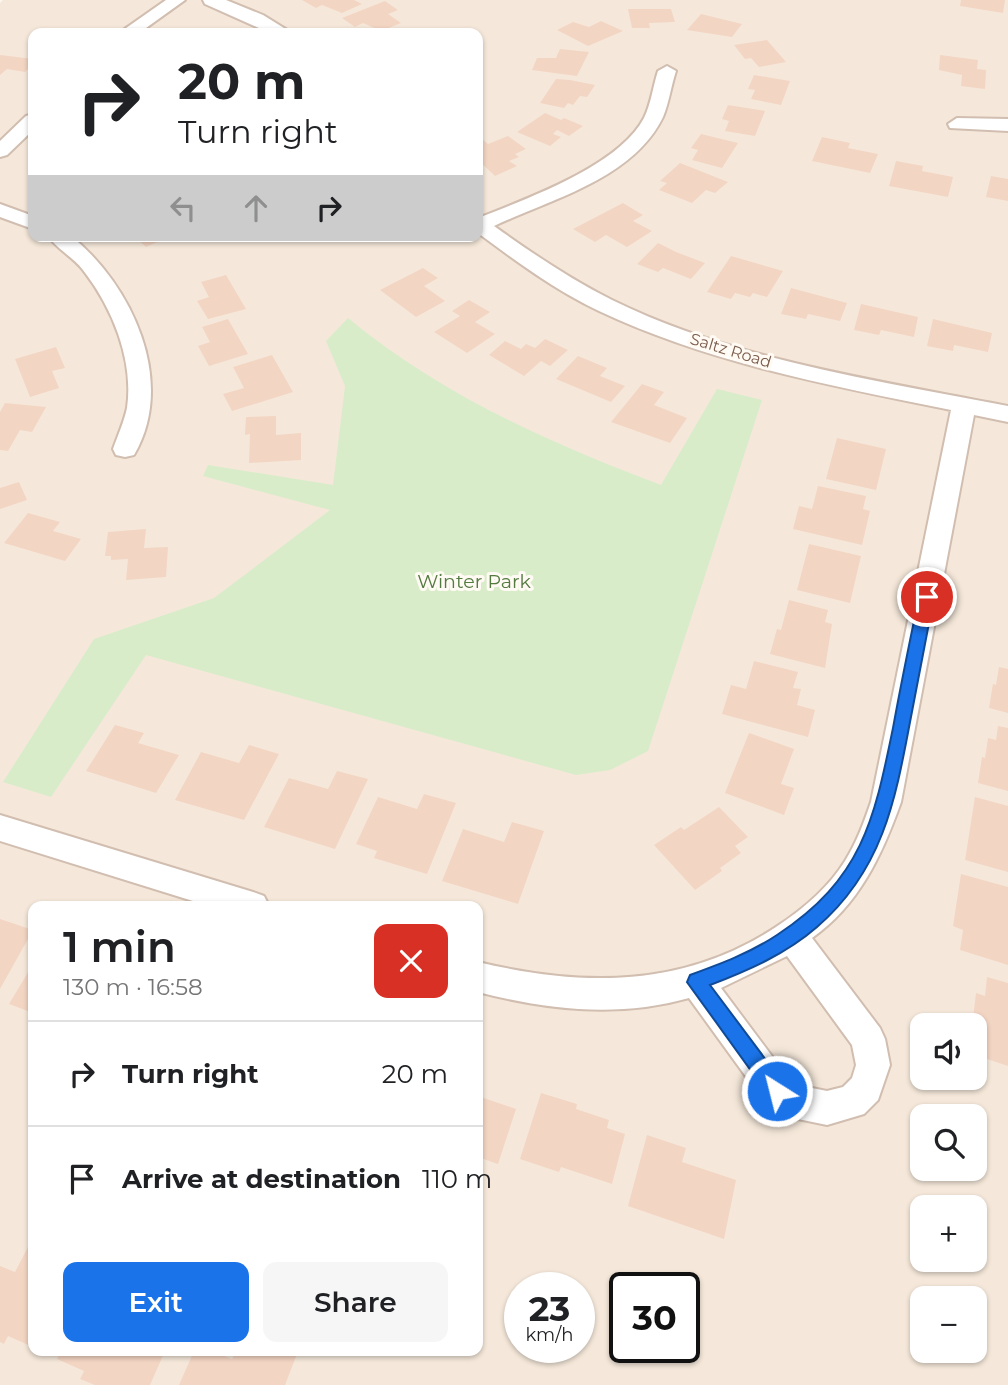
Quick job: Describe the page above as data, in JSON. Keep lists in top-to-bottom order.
{
  "streets": {
    "street": ["Saltz Road"]
  },
  "parks": ["Winter Park"],
  "page": {
    "turn": ["20 m", "Turn right"],
    "heading": ["1 min", "130 m · 16:58"],
    "map_buttons": ["+", "−"],
    "list": [
      {
        "name": "Turn right",
        "value": "20 m"
      },
      {
        "name": "Arrive at destination",
        "value": "110 m"
      }
    ],
    "buttons": ["Exit", "Share"],
    "speed": "23 km/h",
    "limit": "30"
  }
}
